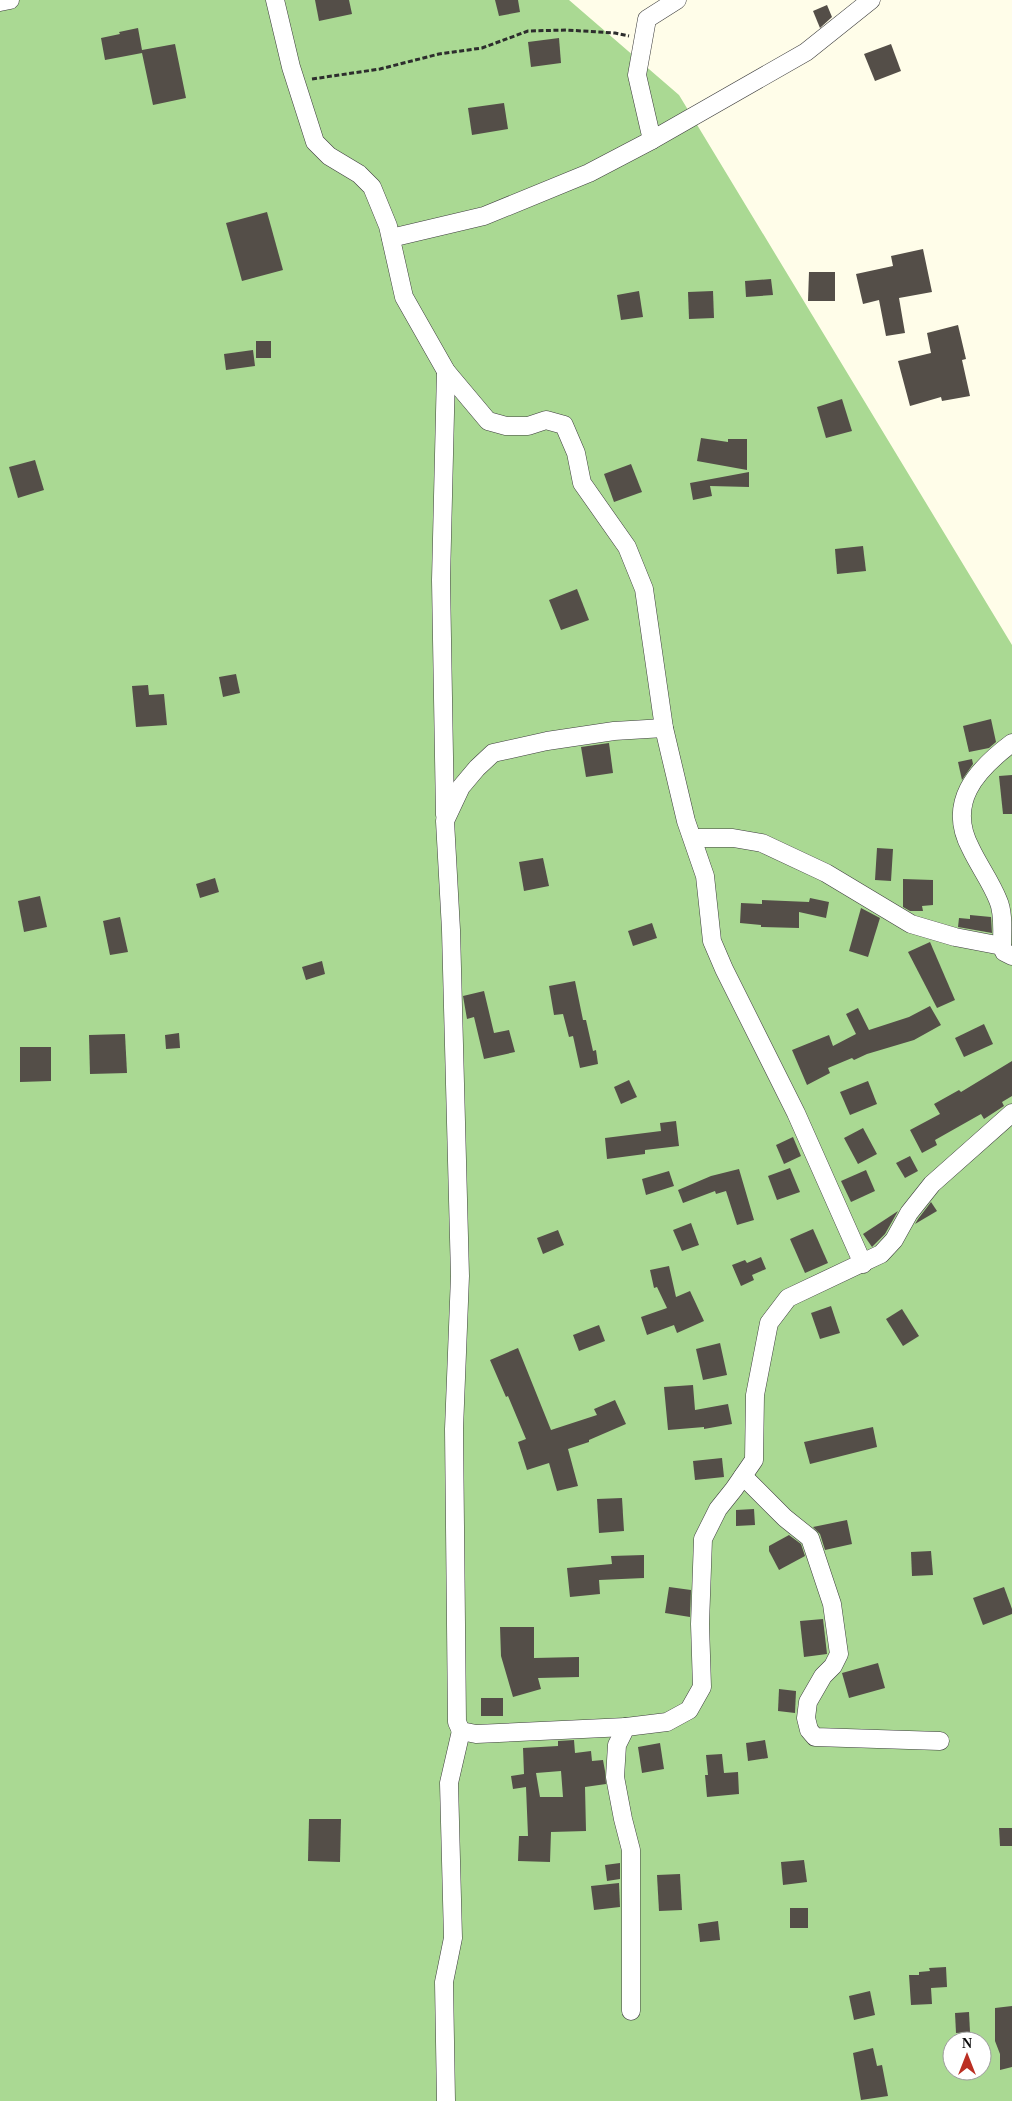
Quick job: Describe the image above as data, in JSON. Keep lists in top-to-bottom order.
{
  "north": "top"
}
